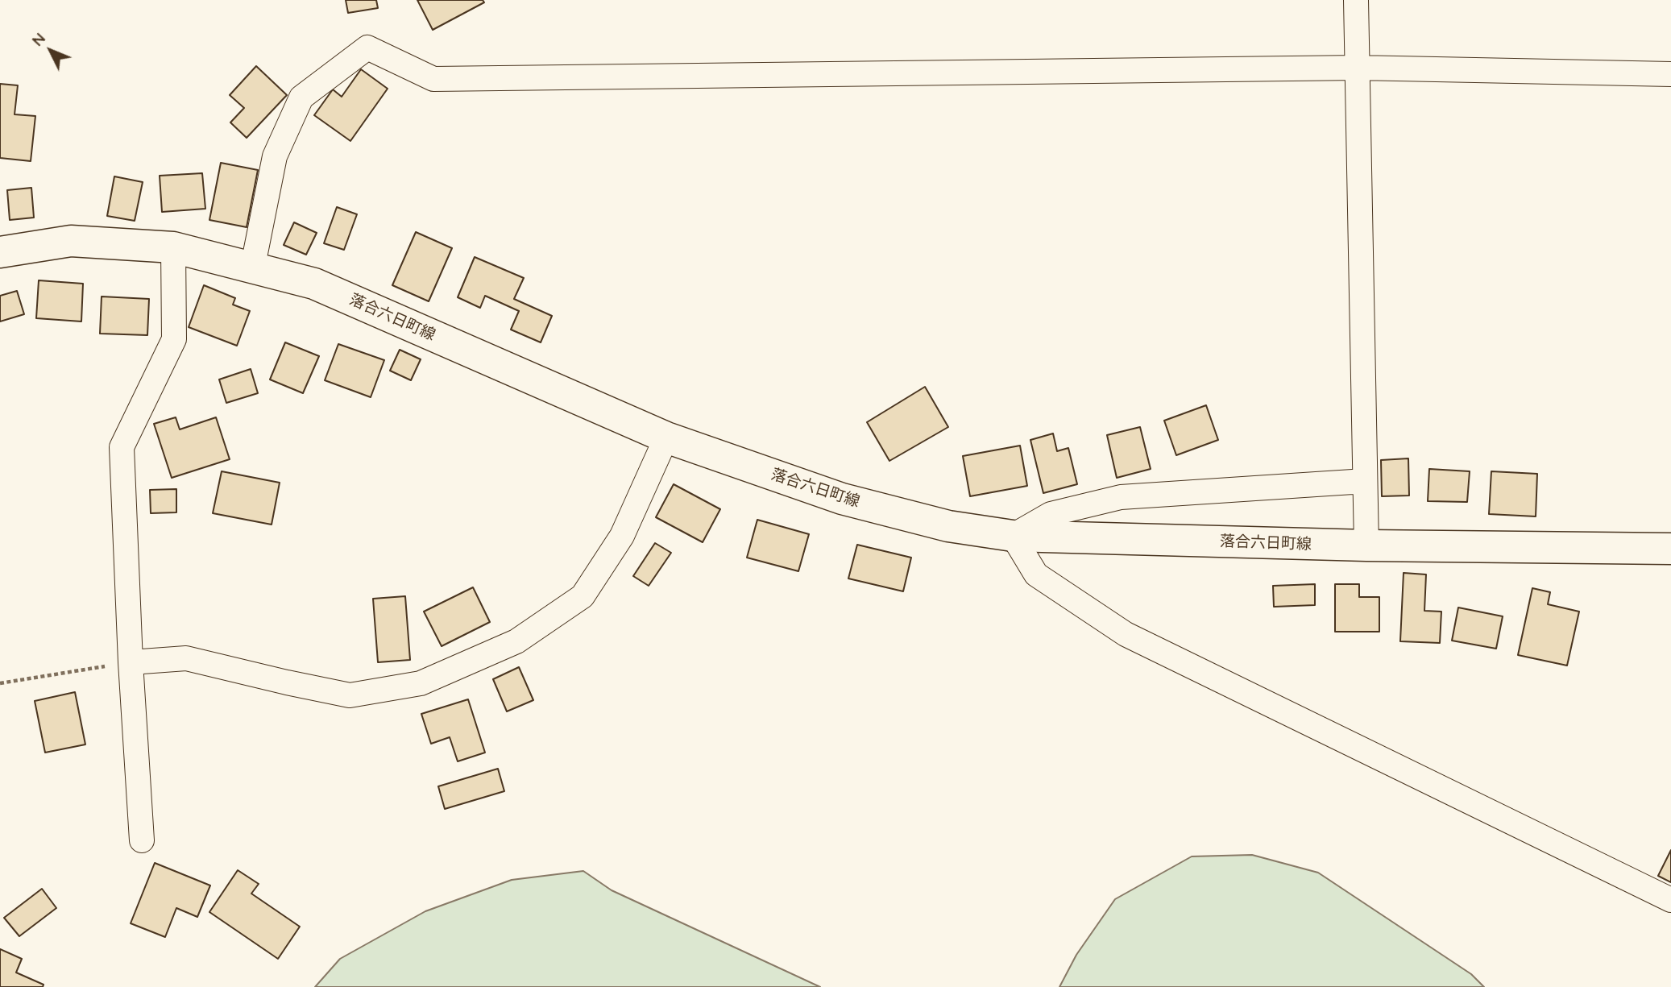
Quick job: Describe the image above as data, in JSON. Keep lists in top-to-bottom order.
{
  "streets": {
    "main road": ["落合六日町線"]
  },
  "north": "top left"
}
